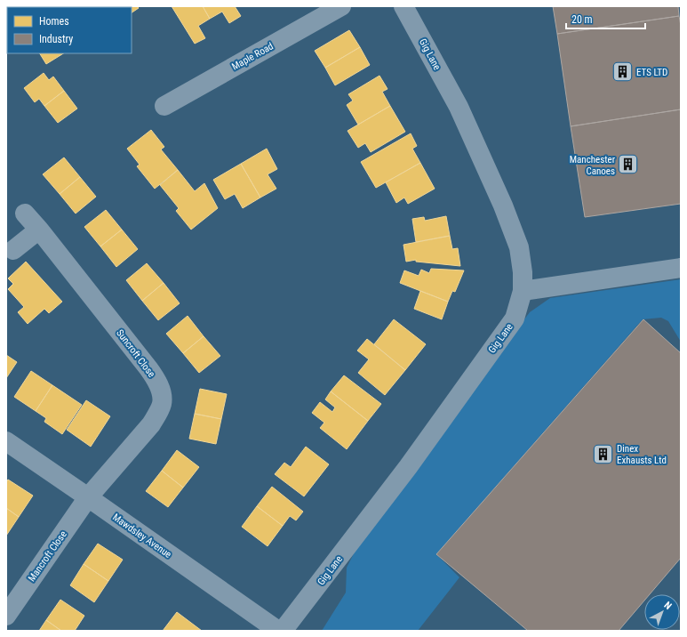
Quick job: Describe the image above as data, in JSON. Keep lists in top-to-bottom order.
{
  "streets": {
    "street": [
      "Gig Lane",
      "Maple Road",
      "Suncroft Close",
      "Mawdsley Avenue",
      "Mancroft Close"
    ]
  },
  "crossings": [
    ["Suncroft Close", "Mawdsley Avenue"],
    ["Suncroft Close", "Mancroft Close"],
    ["Mawdsley Avenue", "Mancroft Close"]
  ],
  "places": {
    "building": ["ETS LTD", "Manchester Canoes", "Dinex Exhausts Ltd"]
  },
  "legend": ["Homes", "Industry"],
  "scale_bar": "20 m",
  "north": "top right"
}
